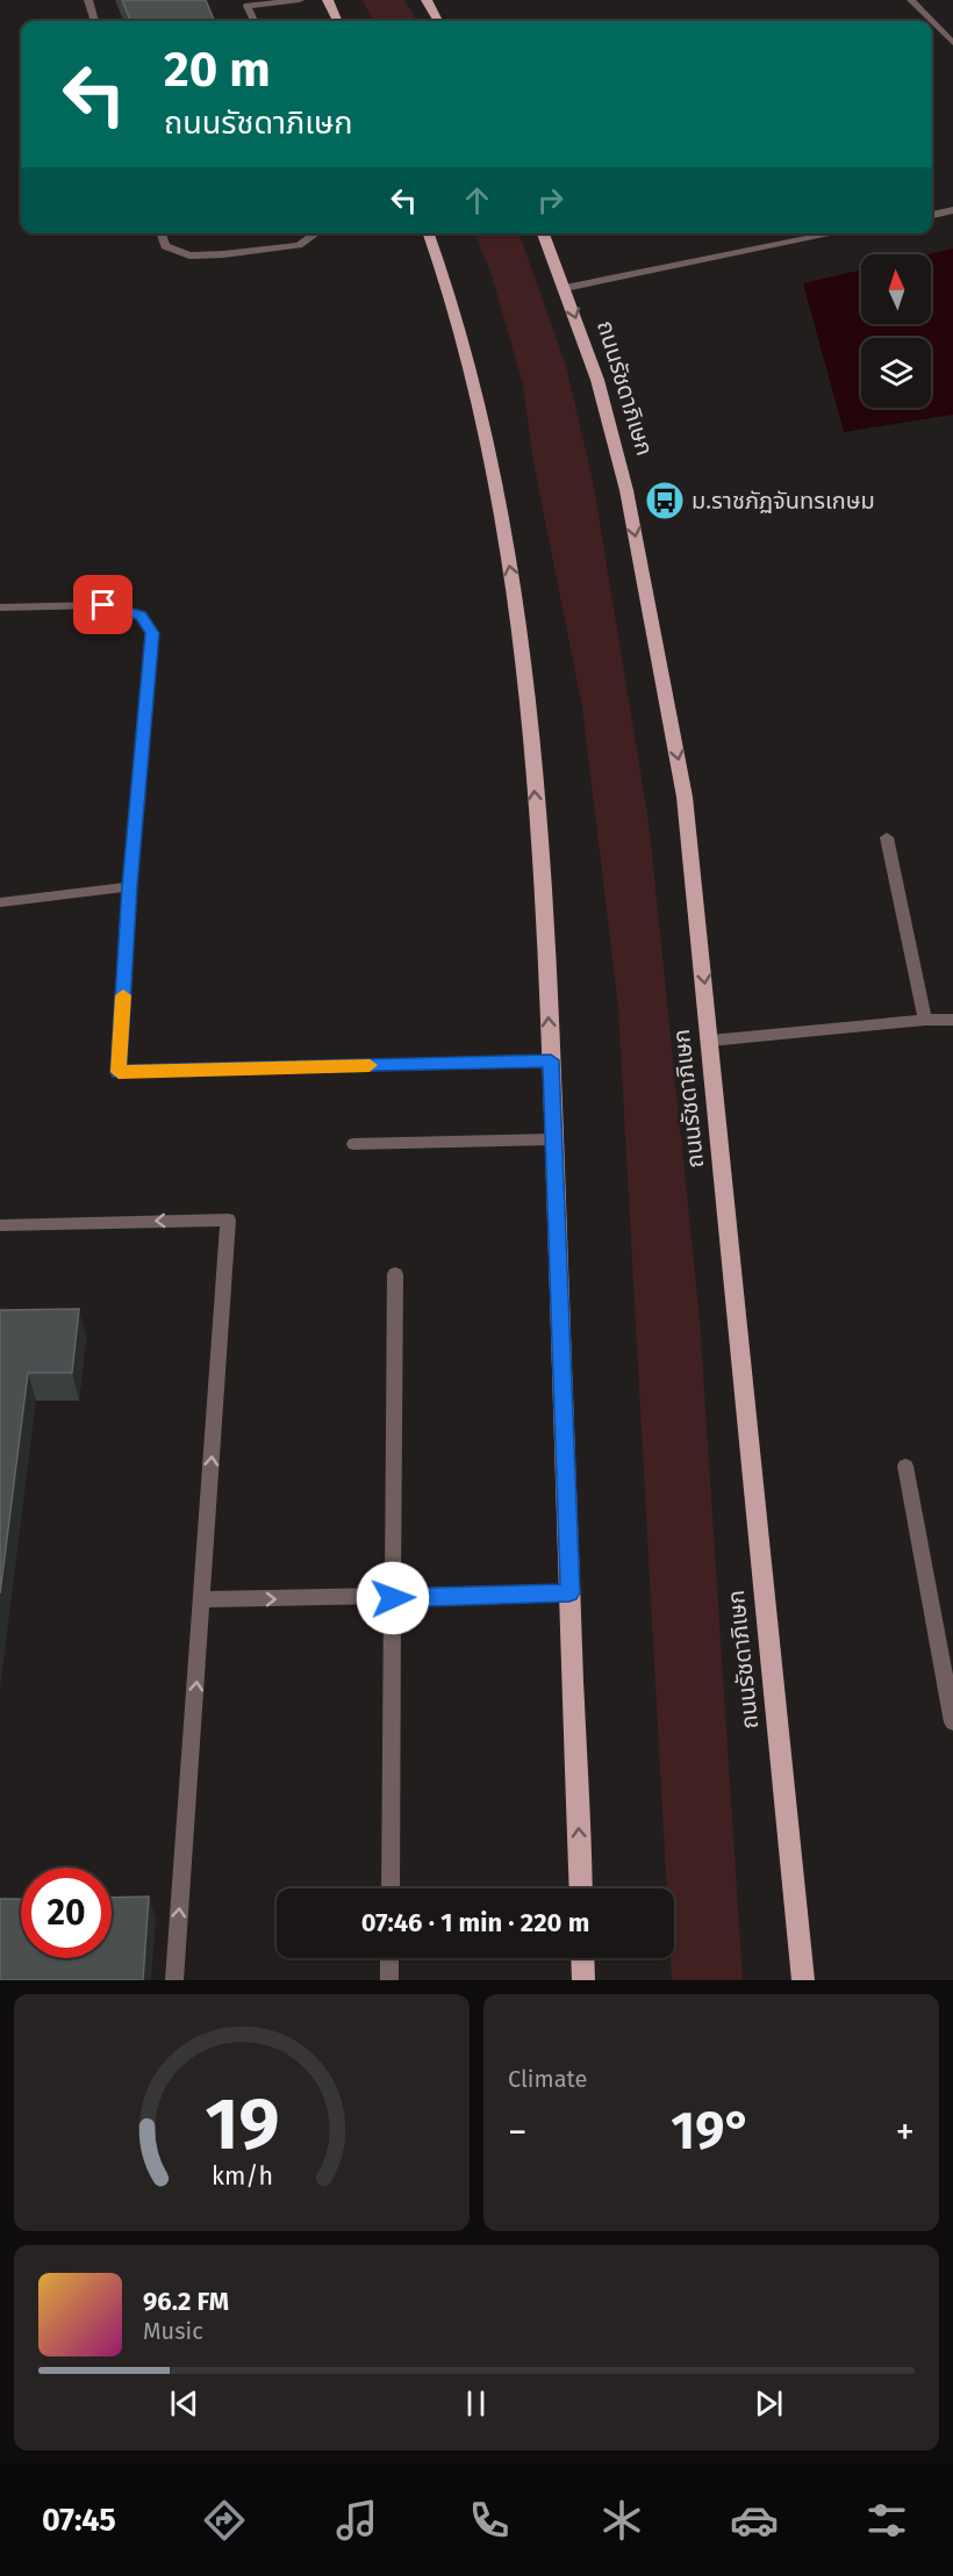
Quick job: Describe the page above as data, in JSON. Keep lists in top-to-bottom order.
{
  "streets": {
    "main road": ["ถนนรัชดาภิเษก"]
  },
  "places": {
    "bus stop": ["ม.ราชภัฏจันทรเกษม"]
  },
  "north": "top",
  "page": {
    "turn": ["20 m", "ถนนรัชดาภิเษก"],
    "limit": "20",
    "trip": "07:46 · 1 min · 220 m",
    "tile": "Climate",
    "heat": ["−", "19°", "+"],
    "song": ["96.2 FM", "Music"],
    "tabs": "07:45",
    "gauge": ["19", "km/h"]
  }
}
